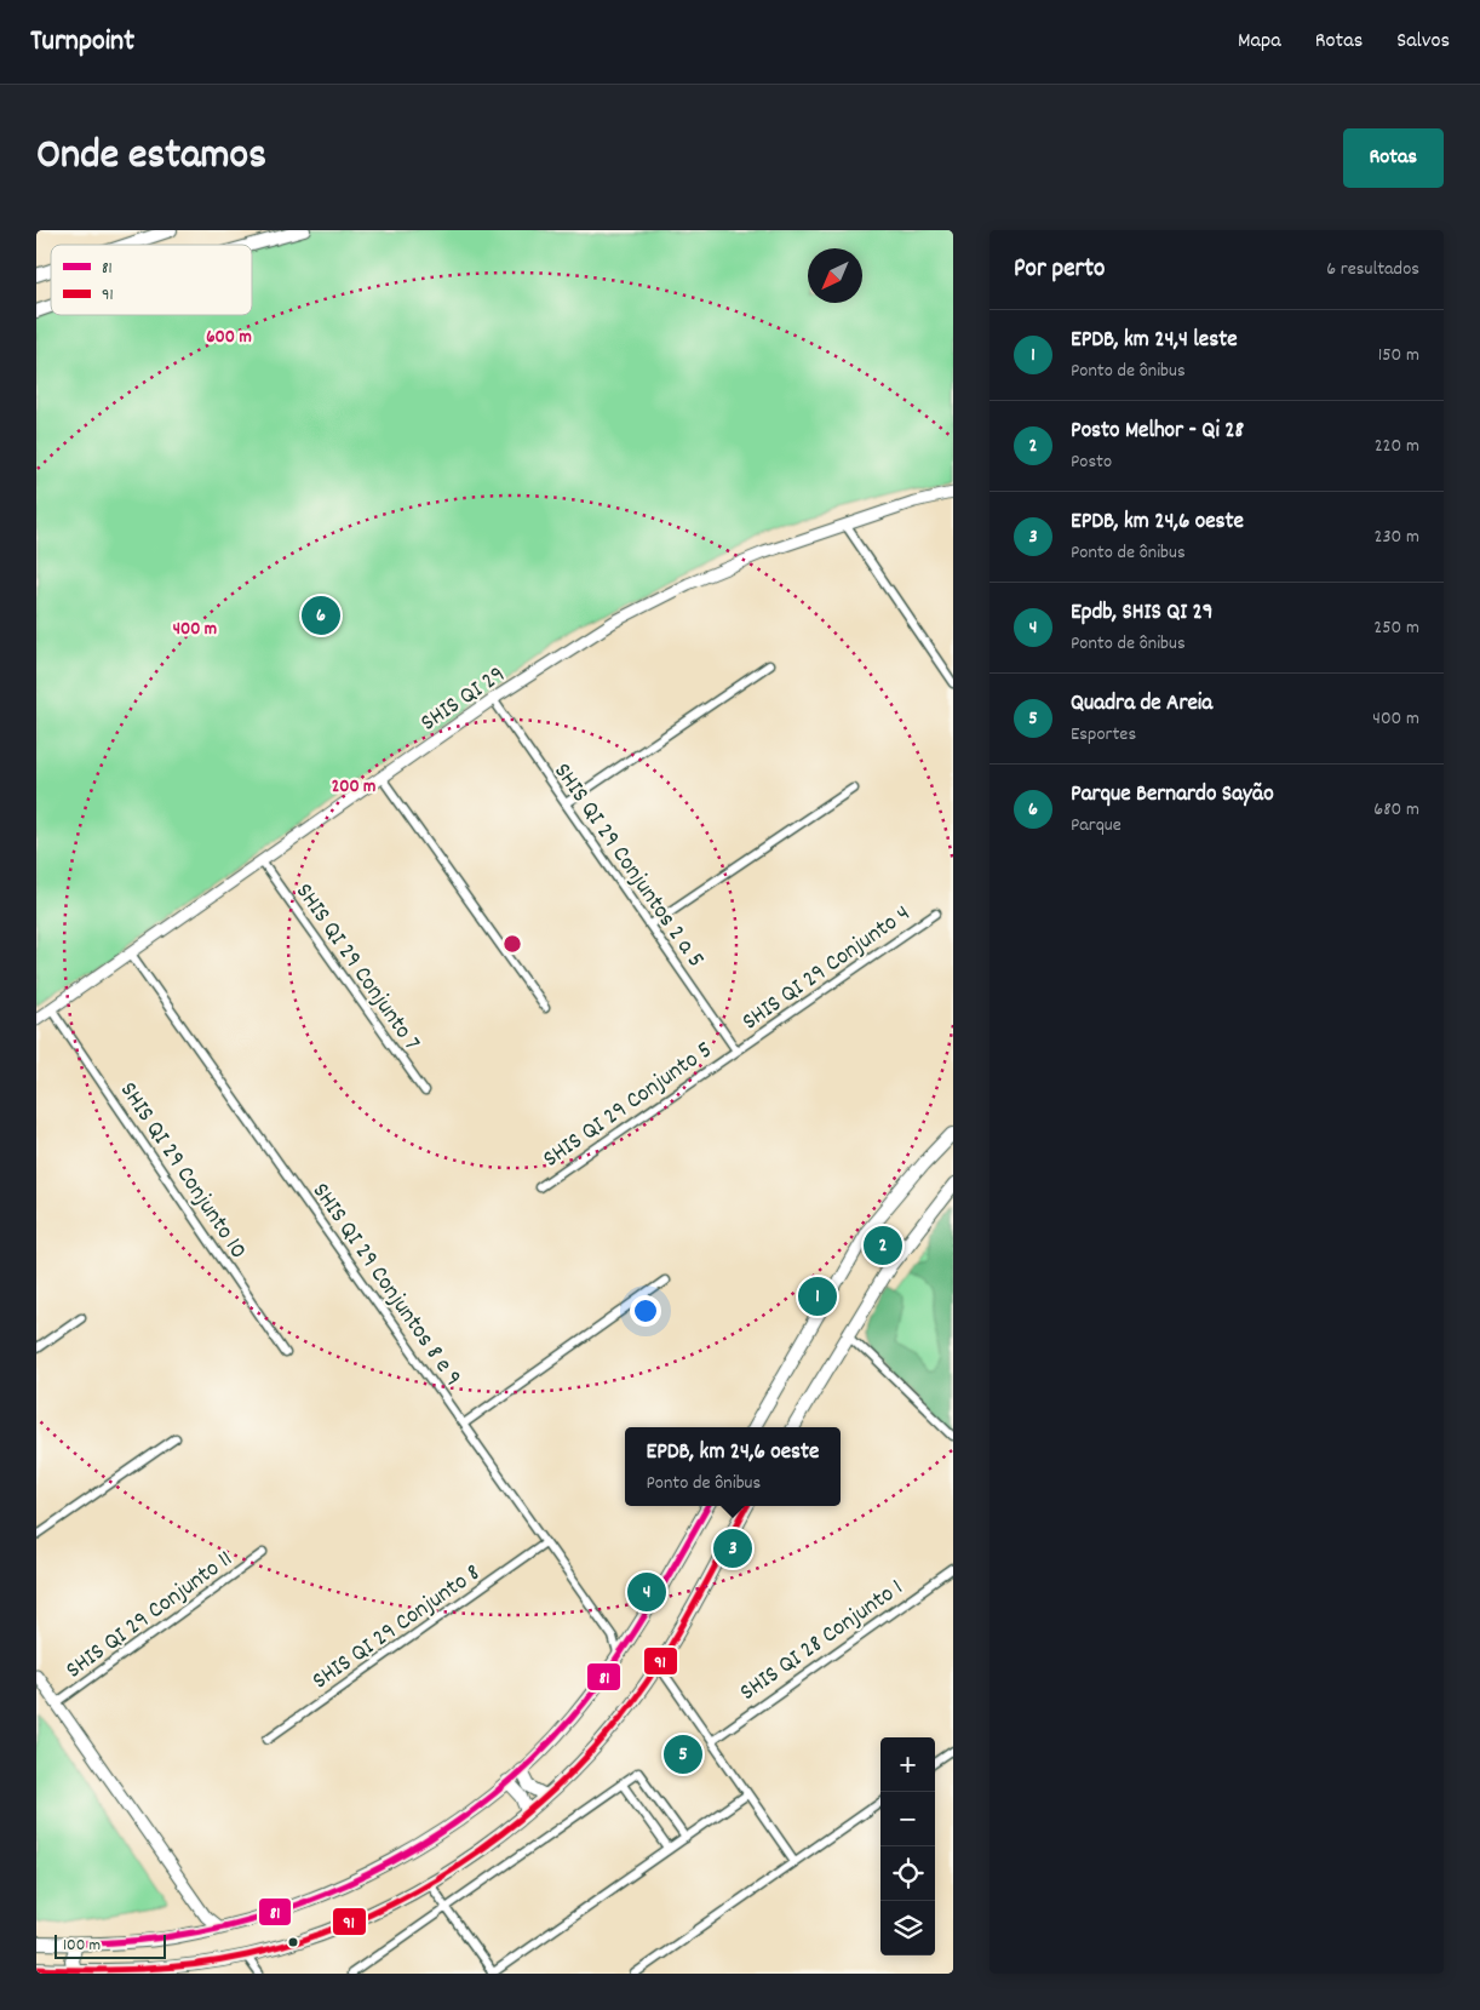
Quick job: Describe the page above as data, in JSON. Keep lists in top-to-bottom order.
{
  "streets": {
    "street": [
      "SHIS QI 29",
      "SHIS QI 29 Conjuntos 2 a 5",
      "SHIS QI 29 Conjunto 7",
      "SHIS QI 29 Conjunto 4",
      "SHIS QI 29 Conjunto 5",
      "SHIS QI 29 Conjunto 10",
      "SHIS QI 29 Conjuntos 8 e 9",
      "SHIS QI 29 Conjunto 11",
      "SHIS QI 29 Conjunto 8",
      "SHIS QI 28 Conjunto 1"
    ]
  },
  "crossings": [
    ["SHIS QI 29", "SHIS QI 29 Conjuntos 2 a 5"],
    ["SHIS QI 29", "SHIS QI 29 Conjunto 7"],
    ["SHIS QI 29", "SHIS QI 29 Conjunto 10"],
    ["SHIS QI 29", "SHIS QI 29 Conjuntos 8 e 9"],
    ["SHIS QI 29 Conjuntos 2 a 5", "SHIS QI 29 Conjunto 4"],
    ["SHIS QI 29 Conjuntos 2 a 5", "SHIS QI 29 Conjunto 5"],
    ["SHIS QI 29 Conjunto 4", "SHIS QI 29 Conjunto 5"],
    ["SHIS QI 29 Conjuntos 8 e 9", "SHIS QI 29 Conjunto 8"]
  ],
  "lines": ["transit line 81", "transit line 91"],
  "legend": ["81", "91"],
  "scale_bar": "100 m",
  "north": "bottom left",
  "page": {
    "header": "Turnpoint",
    "nav": ["Mapa", "Rotas", "Salvos"],
    "title": "Onde estamos",
    "buttons": "Rotas",
    "heading": ["Por perto", "6 resultados"],
    "list": [
      {
        "mark": "1",
        "name": "EPDB, km 24,4 leste",
        "note": "Ponto de ônibus",
        "value": "150 m"
      },
      {
        "mark": "2",
        "name": "Posto Melhor - Qi 28",
        "note": "Posto",
        "value": "220 m"
      },
      {
        "mark": "3",
        "name": "EPDB, km 24,6 oeste",
        "note": "Ponto de ônibus",
        "value": "230 m"
      },
      {
        "mark": "4",
        "name": "Epdb, SHIS QI 29",
        "note": "Ponto de ônibus",
        "value": "250 m"
      },
      {
        "mark": "5",
        "name": "Quadra de Areia",
        "note": "Esportes",
        "value": "400 m"
      },
      {
        "mark": "6",
        "name": "Parque Bernardo Sayão",
        "note": "Parque",
        "value": "680 m"
      }
    ],
    "pins": [
      "6",
      "2",
      "1",
      "3",
      "4",
      "5"
    ],
    "popup": ["EPDB, km 24,6 oeste", "Ponto de ônibus"],
    "map_buttons": ["+", "−"],
    "scale": "100 m"
  },
  "rings": ["600 m", "400 m", "200 m"]
}
